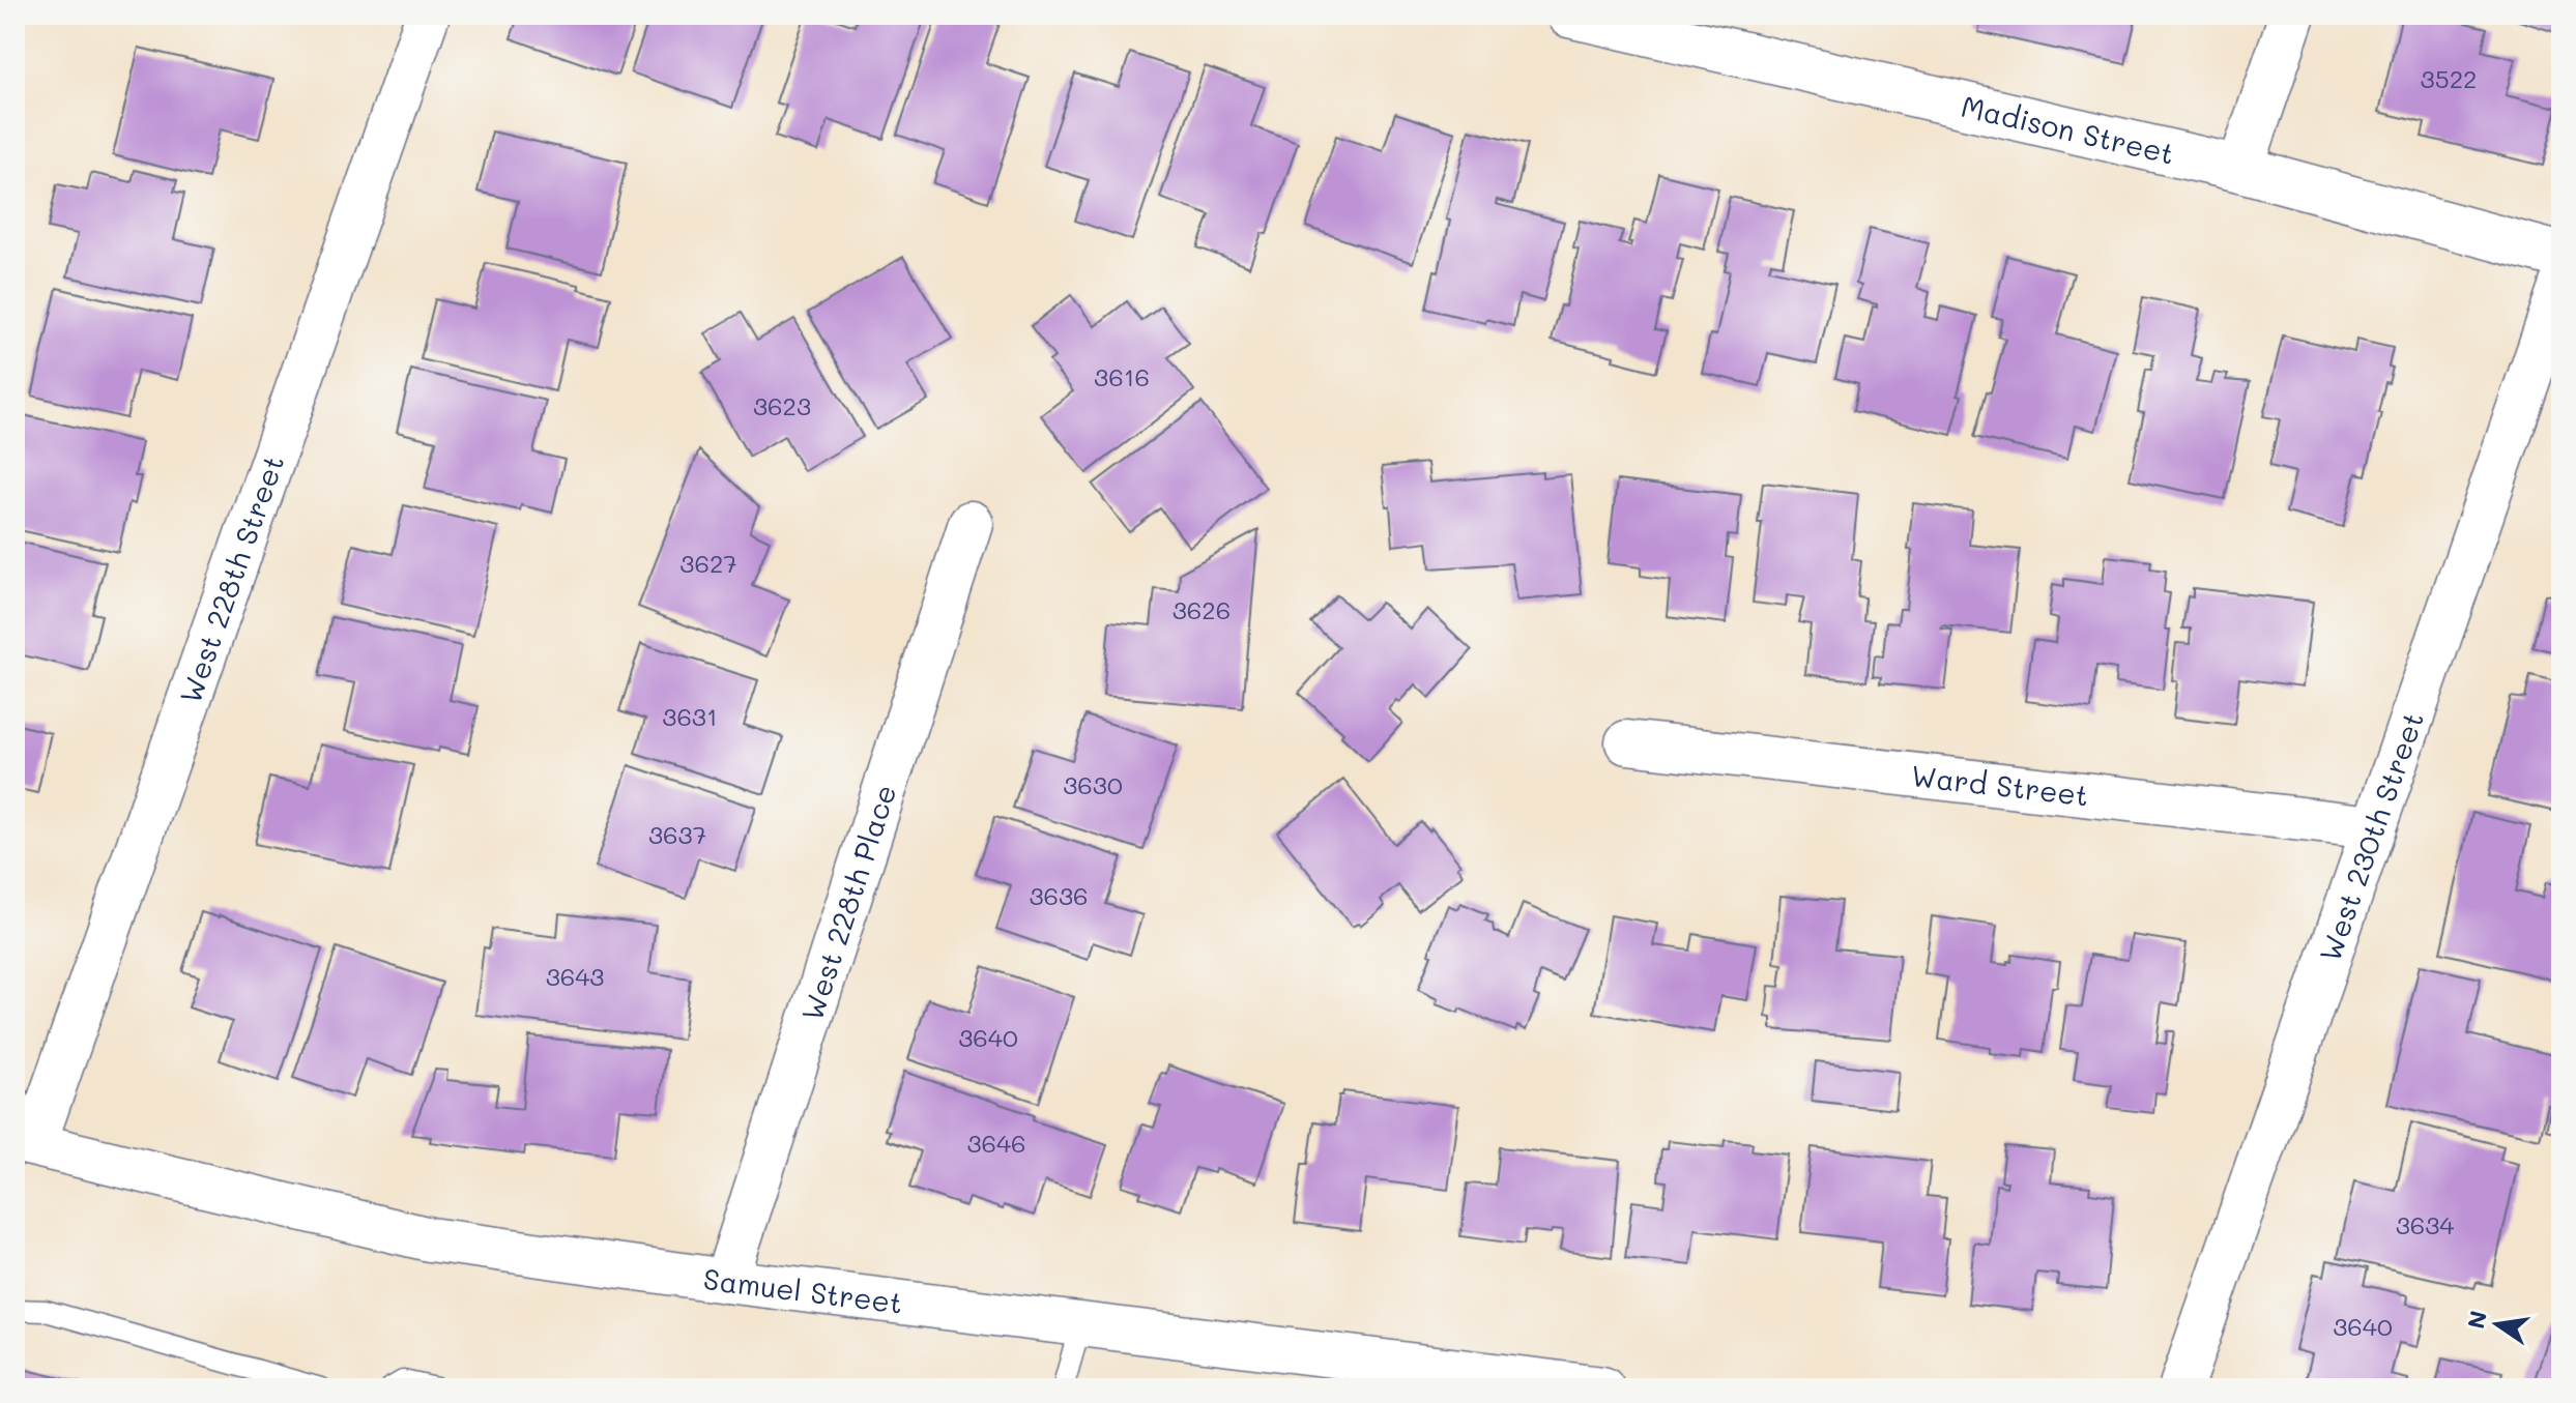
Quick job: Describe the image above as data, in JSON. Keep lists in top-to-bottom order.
{
  "streets": {
    "street": [
      "Madison Street",
      "West 228th Street",
      "Ward Street",
      "West 230th Street",
      "West 228th Place",
      "Samuel Street"
    ]
  },
  "crossings": [
    ["West 228th Street", "Samuel Street"],
    ["Ward Street", "West 230th Street"],
    ["West 228th Place", "Samuel Street"]
  ],
  "house_numbers": [
    "3522",
    "3616",
    "3623",
    "3627",
    "3626",
    "3631",
    "3630",
    "3637",
    "3636",
    "3643",
    "3640",
    "3646",
    "3634",
    "3640"
  ],
  "north": "left"
}
